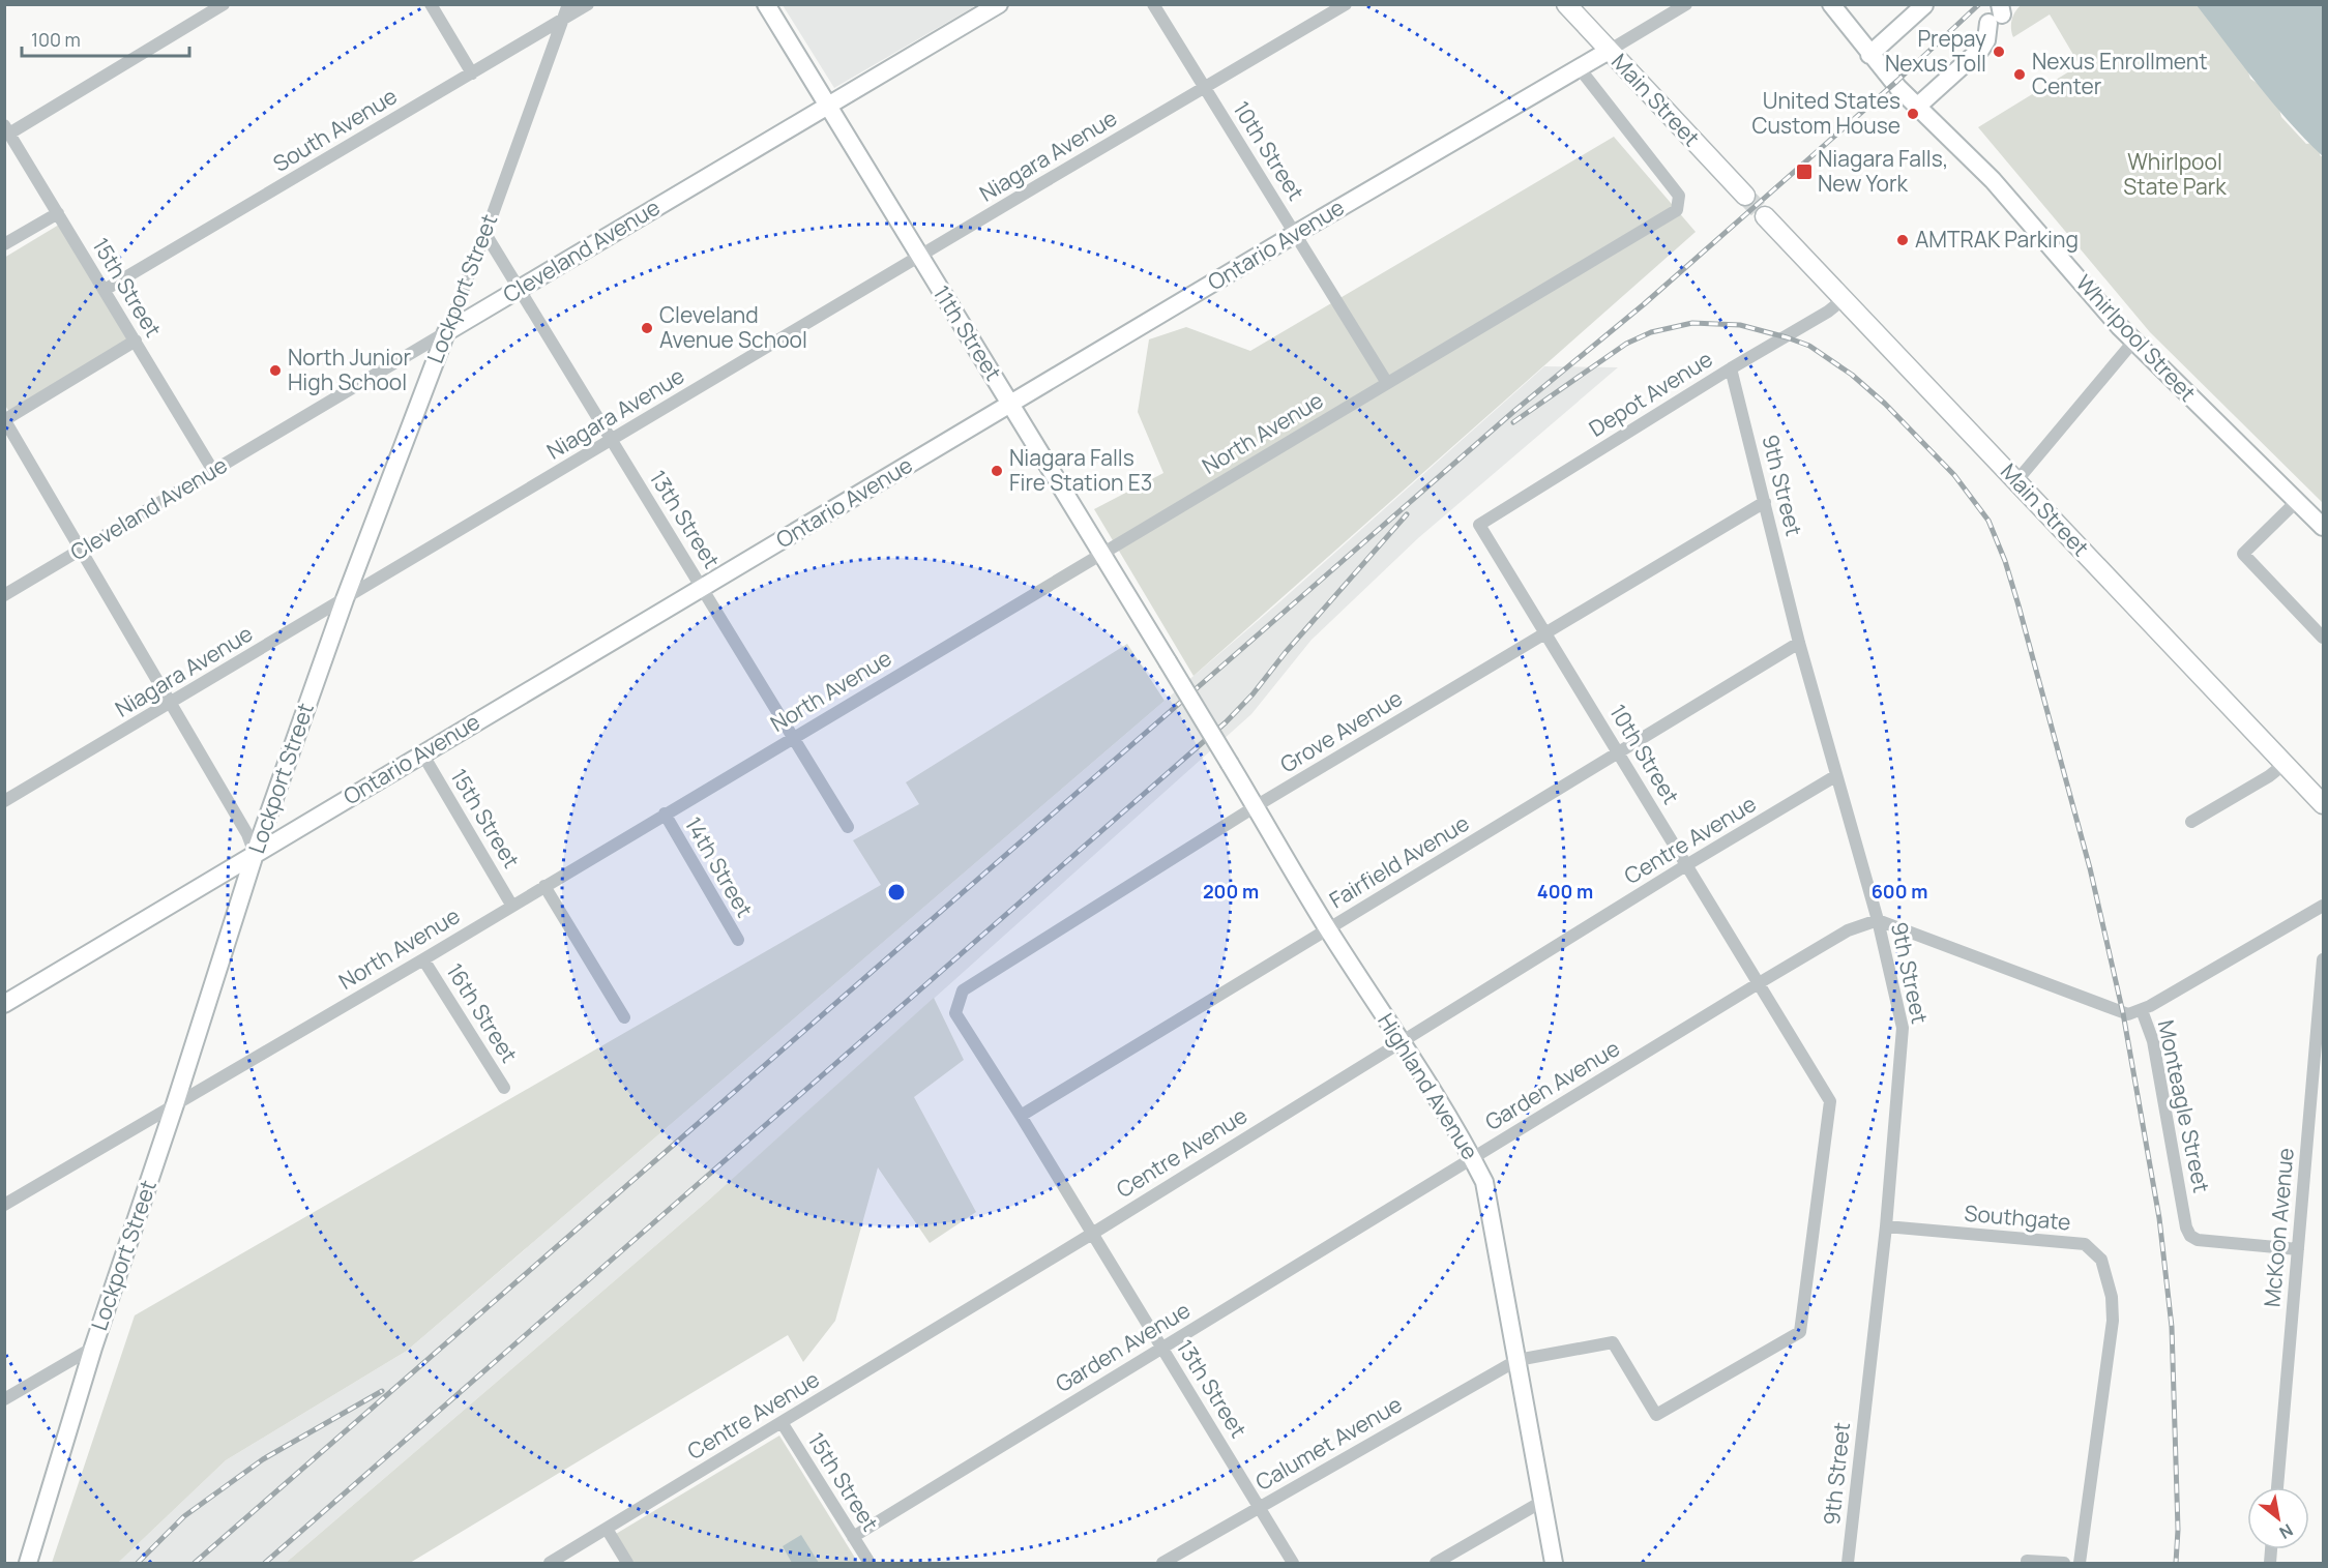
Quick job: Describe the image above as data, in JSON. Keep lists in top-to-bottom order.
{
  "streets": {
    "main road": ["Main Street"],
    "street": [
      "South Avenue",
      "10th Street",
      "Niagara Avenue",
      "Ontario Avenue",
      "Cleveland Avenue",
      "15th Street",
      "Lockport Street",
      "11th Street",
      "Whirlpool Street",
      "Depot Avenue",
      "North Avenue",
      "9th Street",
      "13th Street",
      "Grove Avenue",
      "Centre Avenue",
      "Fairfield Avenue",
      "14th Street",
      "16th Street",
      "Garden Avenue",
      "Highland Avenue",
      "Monteagle Street",
      "Southgate",
      "McKoon Avenue",
      "Calumet Avenue"
    ]
  },
  "crossings": [
    ["Main Street", "Ontario Avenue"],
    ["Main Street", "Depot Avenue"],
    ["South Avenue", "15th Street"],
    ["South Avenue", "Lockport Street"],
    ["10th Street", "Niagara Avenue"],
    ["10th Street", "Ontario Avenue"],
    ["10th Street", "Depot Avenue"],
    ["10th Street", "North Avenue"],
    ["10th Street", "Grove Avenue"],
    ["10th Street", "Centre Avenue"],
    ["10th Street", "Fairfield Avenue"],
    ["10th Street", "Garden Avenue"],
    ["10th Street", "Calumet Avenue"],
    ["Niagara Avenue", "Lockport Street"],
    ["Niagara Avenue", "11th Street"],
    ["Niagara Avenue", "13th Street"],
    ["Ontario Avenue", "15th Street"],
    ["Ontario Avenue", "Lockport Street"],
    ["Ontario Avenue", "11th Street"],
    ["Ontario Avenue", "North Avenue"],
    ["Ontario Avenue", "13th Street"],
    ["Cleveland Avenue", "15th Street"],
    ["Cleveland Avenue", "Lockport Street"],
    ["Cleveland Avenue", "11th Street"],
    ["Cleveland Avenue", "13th Street"],
    ["15th Street", "North Avenue"],
    ["15th Street", "Centre Avenue"],
    ["15th Street", "Garden Avenue"],
    ["Lockport Street", "North Avenue"],
    ["Lockport Street", "13th Street"],
    ["11th Street", "North Avenue"],
    ["11th Street", "Highland Avenue"],
    ["Depot Avenue", "9th Street"],
    ["North Avenue", "13th Street"],
    ["North Avenue", "14th Street"],
    ["North Avenue", "16th Street"],
    ["9th Street", "Grove Avenue"],
    ["9th Street", "Centre Avenue"],
    ["9th Street", "Fairfield Avenue"],
    ["9th Street", "Garden Avenue"],
    ["9th Street", "Southgate"],
    ["13th Street", "Grove Avenue"],
    ["13th Street", "Centre Avenue"],
    ["13th Street", "Fairfield Avenue"],
    ["13th Street", "Garden Avenue"],
    ["13th Street", "Calumet Avenue"],
    ["Grove Avenue", "Highland Avenue"],
    ["Centre Avenue", "Highland Avenue"],
    ["Fairfield Avenue", "Highland Avenue"],
    ["Garden Avenue", "Highland Avenue"],
    ["Highland Avenue", "Calumet Avenue"],
    ["Monteagle Street", "McKoon Avenue"]
  ],
  "parks": ["Whirlpool State Park"],
  "places": {
    "other": [
      "Prepay Nexus Toll",
      "Nexus Enrollment Center",
      "United States Custom House",
      "AMTRAK Parking",
      "Cleveland Avenue School",
      "North Junior High School",
      "Niagara Falls Fire Station E3"
    ],
    "transit": ["Niagara Falls, New York"]
  },
  "scale_bar": "100 m",
  "north": "bottom right",
  "rings": ["200 m", "400 m", "600 m"]
}
